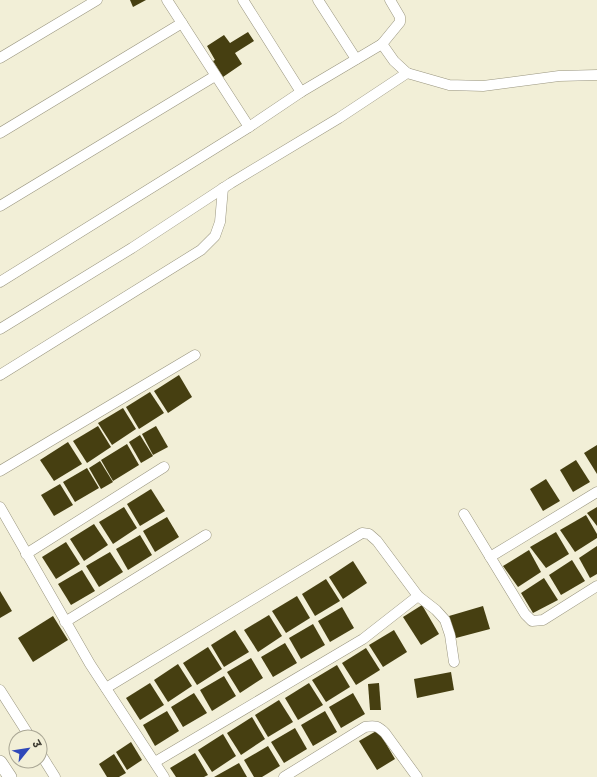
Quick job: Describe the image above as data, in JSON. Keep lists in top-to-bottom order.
{
  "north": "top right"
}
